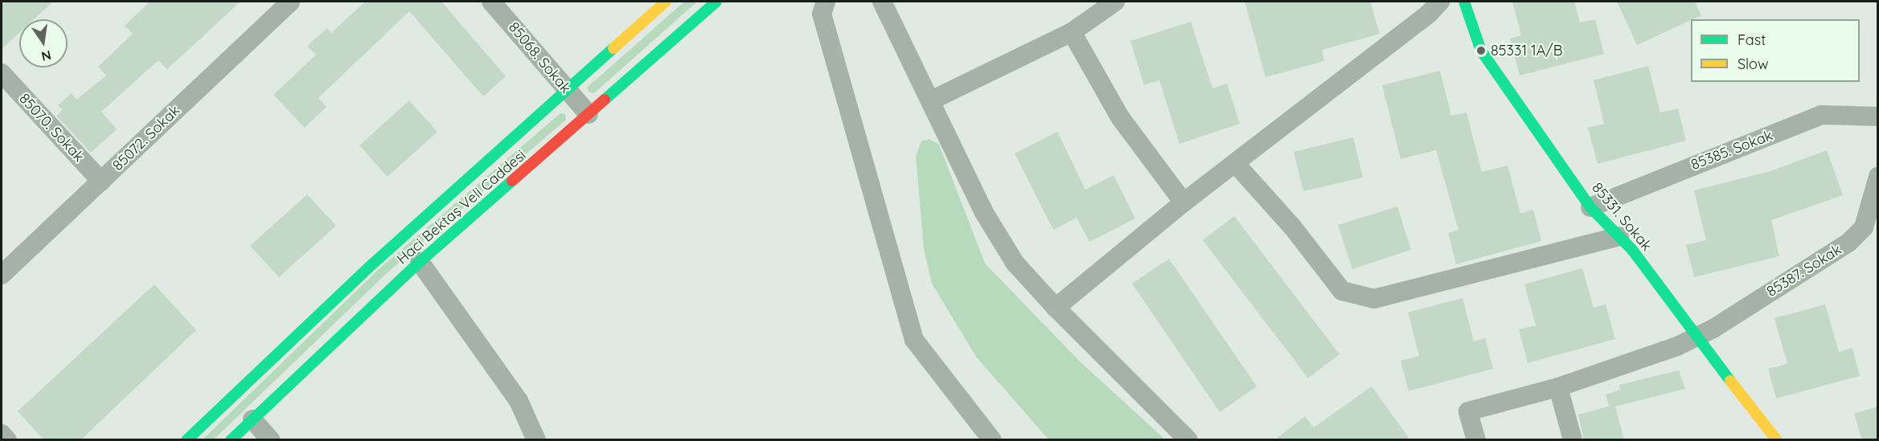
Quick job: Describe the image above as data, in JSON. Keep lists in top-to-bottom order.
{
  "streets": {
    "main road": ["Haci Bektaş Veli Caddesi", "85331. Sokak"],
    "street": [
      "85068. Sokak",
      "85070. Sokak",
      "85072. Sokak",
      "85385. Sokak",
      "85387. Sokak"
    ]
  },
  "crossings": [
    ["85068. Sokak", "Haci Bektaş Veli Caddesi"],
    ["85070. Sokak", "85072. Sokak"],
    ["85385. Sokak", "85331. Sokak"],
    ["85331. Sokak", "85387. Sokak"]
  ],
  "places": ["85331 1A/B"],
  "legend": ["Fast", "Slow"],
  "north": "bottom"
}
